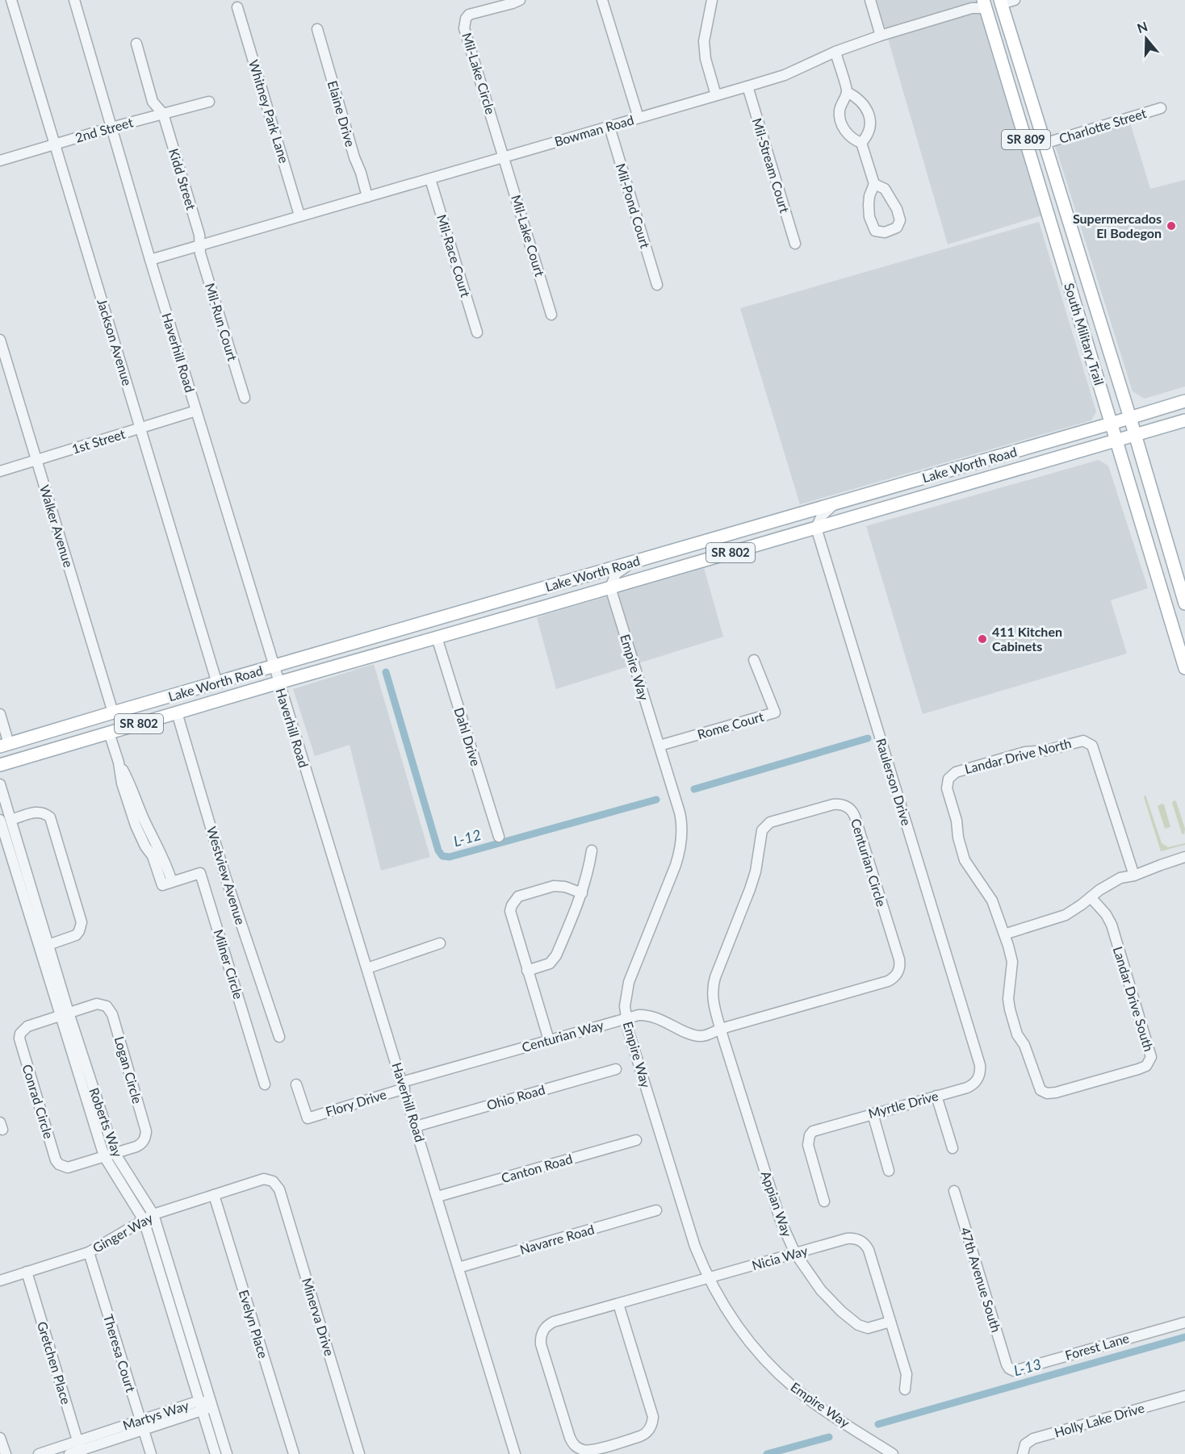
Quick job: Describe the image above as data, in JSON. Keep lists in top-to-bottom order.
{
  "streets": {
    "main road": [
      "SR 809",
      "South Military Trail",
      "Lake Worth Road",
      "SR 802"
    ],
    "street": [
      "Mil-Lake Circle",
      "Whitney Park Lane",
      "Elaine Drive",
      "Charlotte Street",
      "2nd Street",
      "Bowman Road",
      "Mil-Stream Court",
      "Kidd Street",
      "Mil-Pond Court",
      "Mil-Lake Court",
      "Mil-Race Court",
      "Mil-Run Court",
      "Jackson Avenue",
      "Haverhill Road",
      "1st Street",
      "Walker Avenue",
      "Empire Way",
      "Rome Court",
      "Dahl Drive",
      "Landar Drive North",
      "Raulerson Drive",
      "Centurian Circle",
      "Westview Avenue",
      "Milner Circle",
      "Landar Drive South",
      "Centurian Way",
      "Logan Circle",
      "Ohio Road",
      "Conrad Circle",
      "Flory Drive",
      "Myrtle Drive",
      "Roberts Way",
      "Canton Road",
      "Appian Way",
      "Ginger Way",
      "Navarre Road",
      "Nicia Way",
      "47th Avenue South",
      "Minerva Drive",
      "Evelyn Place",
      "Forest Lane",
      "Theresa Court",
      "Gretchen Place",
      "Martys Way",
      "Holly Lake Drive"
    ]
  },
  "crossings": [
    ["Mil-Lake Circle", "Bowman Road"],
    ["Mil-Lake Circle", "Mil-Lake Court"],
    ["Whitney Park Lane", "Bowman Road"],
    ["Elaine Drive", "Bowman Road"],
    ["Charlotte Street", "South Military Trail"],
    ["2nd Street", "Kidd Street"],
    ["2nd Street", "Jackson Avenue"],
    ["2nd Street", "Haverhill Road"],
    ["Bowman Road", "Mil-Stream Court"],
    ["Bowman Road", "Kidd Street"],
    ["Bowman Road", "Mil-Pond Court"],
    ["Bowman Road", "Mil-Lake Court"],
    ["Bowman Road", "Mil-Race Court"],
    ["Bowman Road", "Mil-Run Court"],
    ["Bowman Road", "South Military Trail"],
    ["Bowman Road", "Haverhill Road"],
    ["Kidd Street", "Mil-Run Court"],
    ["South Military Trail", "Lake Worth Road"],
    ["Jackson Avenue", "1st Street"],
    ["Jackson Avenue", "Lake Worth Road"],
    ["Haverhill Road", "1st Street"],
    ["Haverhill Road", "Lake Worth Road"],
    ["Haverhill Road", "Centurian Way"],
    ["Haverhill Road", "Ohio Road"],
    ["Haverhill Road", "Flory Drive"],
    ["Haverhill Road", "Canton Road"],
    ["Haverhill Road", "Navarre Road"],
    ["1st Street", "Walker Avenue"],
    ["Lake Worth Road", "Walker Avenue"],
    ["Lake Worth Road", "Empire Way"],
    ["Lake Worth Road", "Dahl Drive"],
    ["Lake Worth Road", "Raulerson Drive"],
    ["Lake Worth Road", "Westview Avenue"],
    ["Lake Worth Road", "Milner Circle"],
    ["Empire Way", "Rome Court"],
    ["Empire Way", "Centurian Way"],
    ["Empire Way", "Nicia Way"],
    ["Landar Drive North", "Landar Drive South"],
    ["Raulerson Drive", "Myrtle Drive"],
    ["Centurian Circle", "Centurian Way"],
    ["Centurian Circle", "Appian Way"],
    ["Centurian Way", "Flory Drive"],
    ["Centurian Way", "Appian Way"],
    ["Logan Circle", "Conrad Circle"],
    ["Logan Circle", "Roberts Way"],
    ["Conrad Circle", "Roberts Way"],
    ["Roberts Way", "Ginger Way"],
    ["Roberts Way", "Martys Way"],
    ["Appian Way", "Nicia Way"],
    ["Ginger Way", "Minerva Drive"],
    ["Ginger Way", "Evelyn Place"],
    ["Ginger Way", "Theresa Court"],
    ["Ginger Way", "Gretchen Place"],
    ["47th Avenue South", "Forest Lane"],
    ["Theresa Court", "Martys Way"],
    ["Gretchen Place", "Martys Way"]
  ],
  "water": ["L-12", "L-13"],
  "places": ["Supermercados El Bodegon", "411 Kitchen Cabinets"],
  "north": "top"
}
